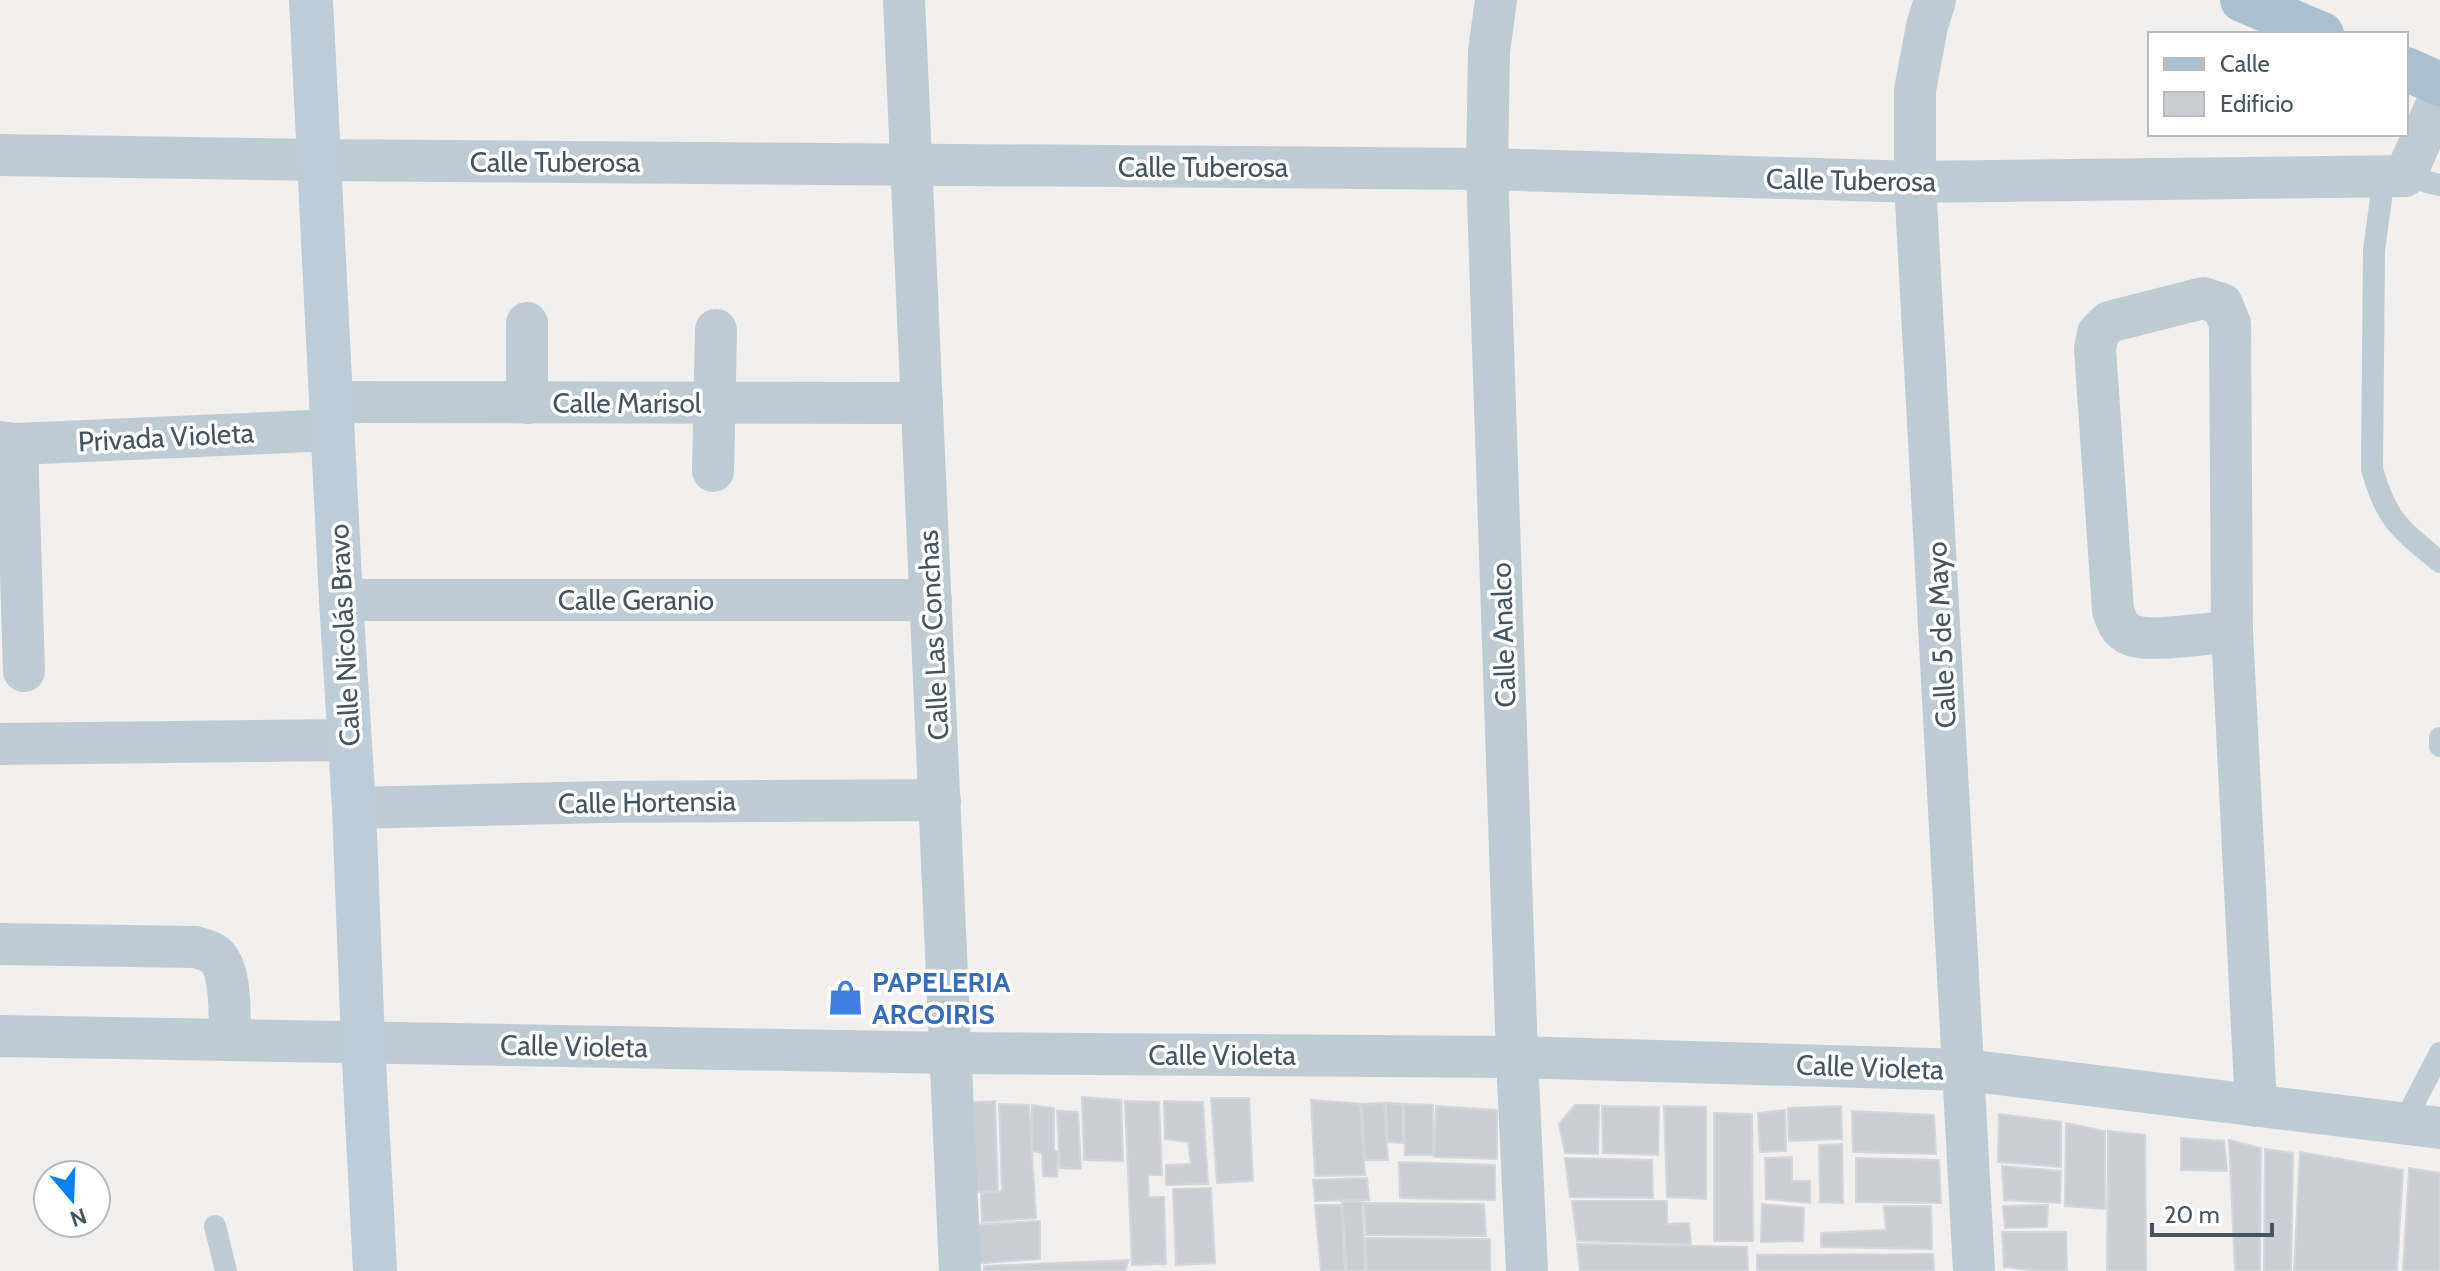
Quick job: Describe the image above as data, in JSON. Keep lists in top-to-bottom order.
{
  "streets": {
    "street": [
      "Calle Tuberosa",
      "Calle Marisol",
      "Privada Violeta",
      "Calle Geranio",
      "Calle Nicolás Bravo",
      "Calle Las Conchas",
      "Calle Analco",
      "Calle 5 de Mayo",
      "Calle Hortensia",
      "Calle Violeta"
    ]
  },
  "crossings": [
    ["Calle Tuberosa", "Calle Nicolás Bravo"],
    ["Calle Tuberosa", "Calle Las Conchas"],
    ["Calle Tuberosa", "Calle Analco"],
    ["Calle Tuberosa", "Calle 5 de Mayo"],
    ["Calle Marisol", "Privada Violeta"],
    ["Calle Marisol", "Calle Nicolás Bravo"],
    ["Calle Marisol", "Calle Las Conchas"],
    ["Privada Violeta", "Calle Nicolás Bravo"],
    ["Calle Geranio", "Calle Nicolás Bravo"],
    ["Calle Geranio", "Calle Las Conchas"],
    ["Calle Nicolás Bravo", "Calle Hortensia"],
    ["Calle Nicolás Bravo", "Calle Violeta"],
    ["Calle Las Conchas", "Calle Hortensia"],
    ["Calle Las Conchas", "Calle Violeta"],
    ["Calle Analco", "Calle Violeta"],
    ["Calle 5 de Mayo", "Calle Violeta"]
  ],
  "places": {
    "shop": ["PAPELERIA ARCOIRIS"]
  },
  "legend": ["Calle", "Edificio"],
  "scale_bar": "20 m",
  "north": "bottom"
}
